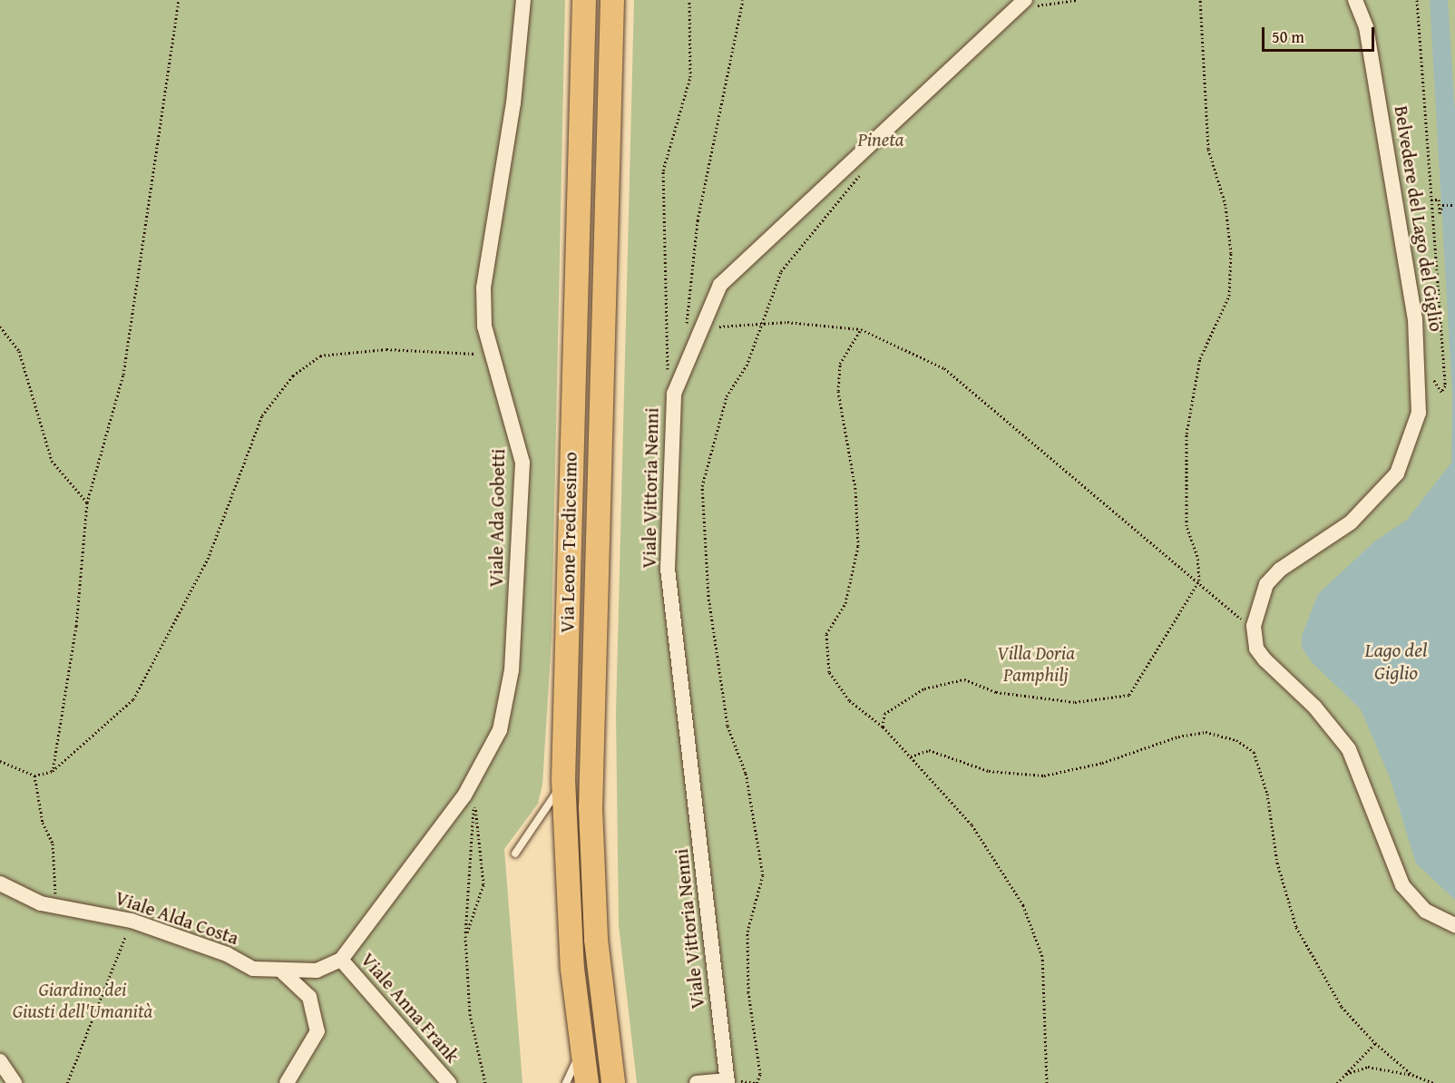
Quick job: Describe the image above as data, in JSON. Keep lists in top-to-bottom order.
{
  "streets": {
    "main road": ["Via Leone Tredicesimo"],
    "street": [
      "Belvedere del Lago del Giglio",
      "Viale Vittoria Nenni",
      "Viale Ada Gobetti",
      "Viale Alda Costa",
      "Viale Anna Frank"
    ]
  },
  "crossings": [
    ["Viale Ada Gobetti", "Viale Alda Costa"],
    ["Viale Ada Gobetti", "Viale Anna Frank"],
    ["Viale Alda Costa", "Viale Anna Frank"]
  ],
  "water": ["Lago del Giglio"],
  "parks": ["Pineta", "Villa Doria Pamphilj", "Giardino dei Giusti dell'Umanità"],
  "scale_bar": "50 m"
}
